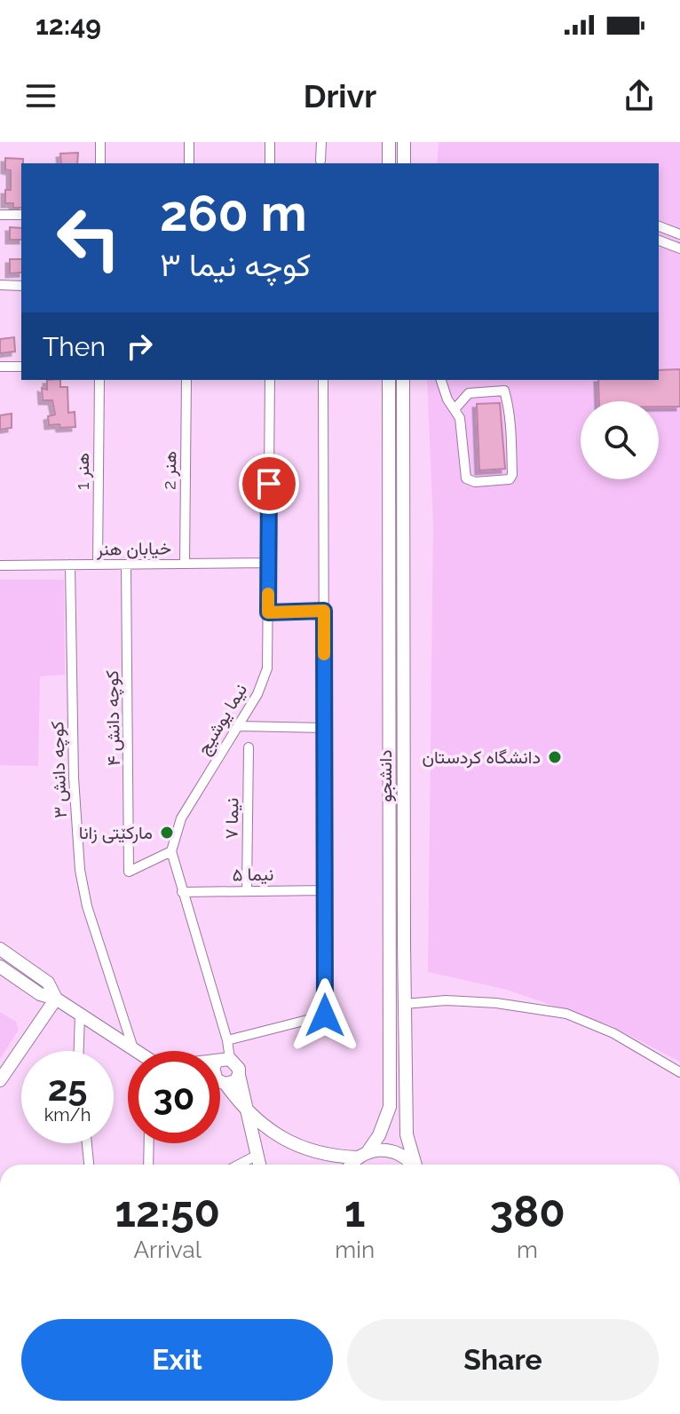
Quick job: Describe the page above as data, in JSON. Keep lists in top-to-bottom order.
{
  "streets": {
    "street": [
      "هنر 2",
      "هنر 1",
      "خیابان هنر",
      "کوچه دانش ۴",
      "نیما یوشیج",
      "کوچه دانش ۳",
      "دانشجو",
      "نیما ۷",
      "نیما ۵"
    ]
  },
  "crossings": [
    ["هنر 2", "خیابان هنر"],
    ["هنر 1", "خیابان هنر"],
    ["خیابان هنر", "کوچه دانش ۴"],
    ["خیابان هنر", "نیما یوشیج"],
    ["خیابان هنر", "کوچه دانش ۳"],
    ["کوچه دانش ۴", "نیما یوشیج"],
    ["نیما ۷", "نیما ۵"]
  ],
  "places": ["دانشگاه کردستان", "مارکێتی زانا"],
  "page": {
    "status": "12:49",
    "header": "Drivr",
    "turn": ["260 m", "کوچه نیما ۳"],
    "then": "Then",
    "speed": "25 km/h",
    "limit": "30",
    "eta": [
      "12:50",
      "Arrival",
      "1",
      "min",
      "380",
      "m"
    ],
    "buttons": ["Exit", "Share"]
  }
}
